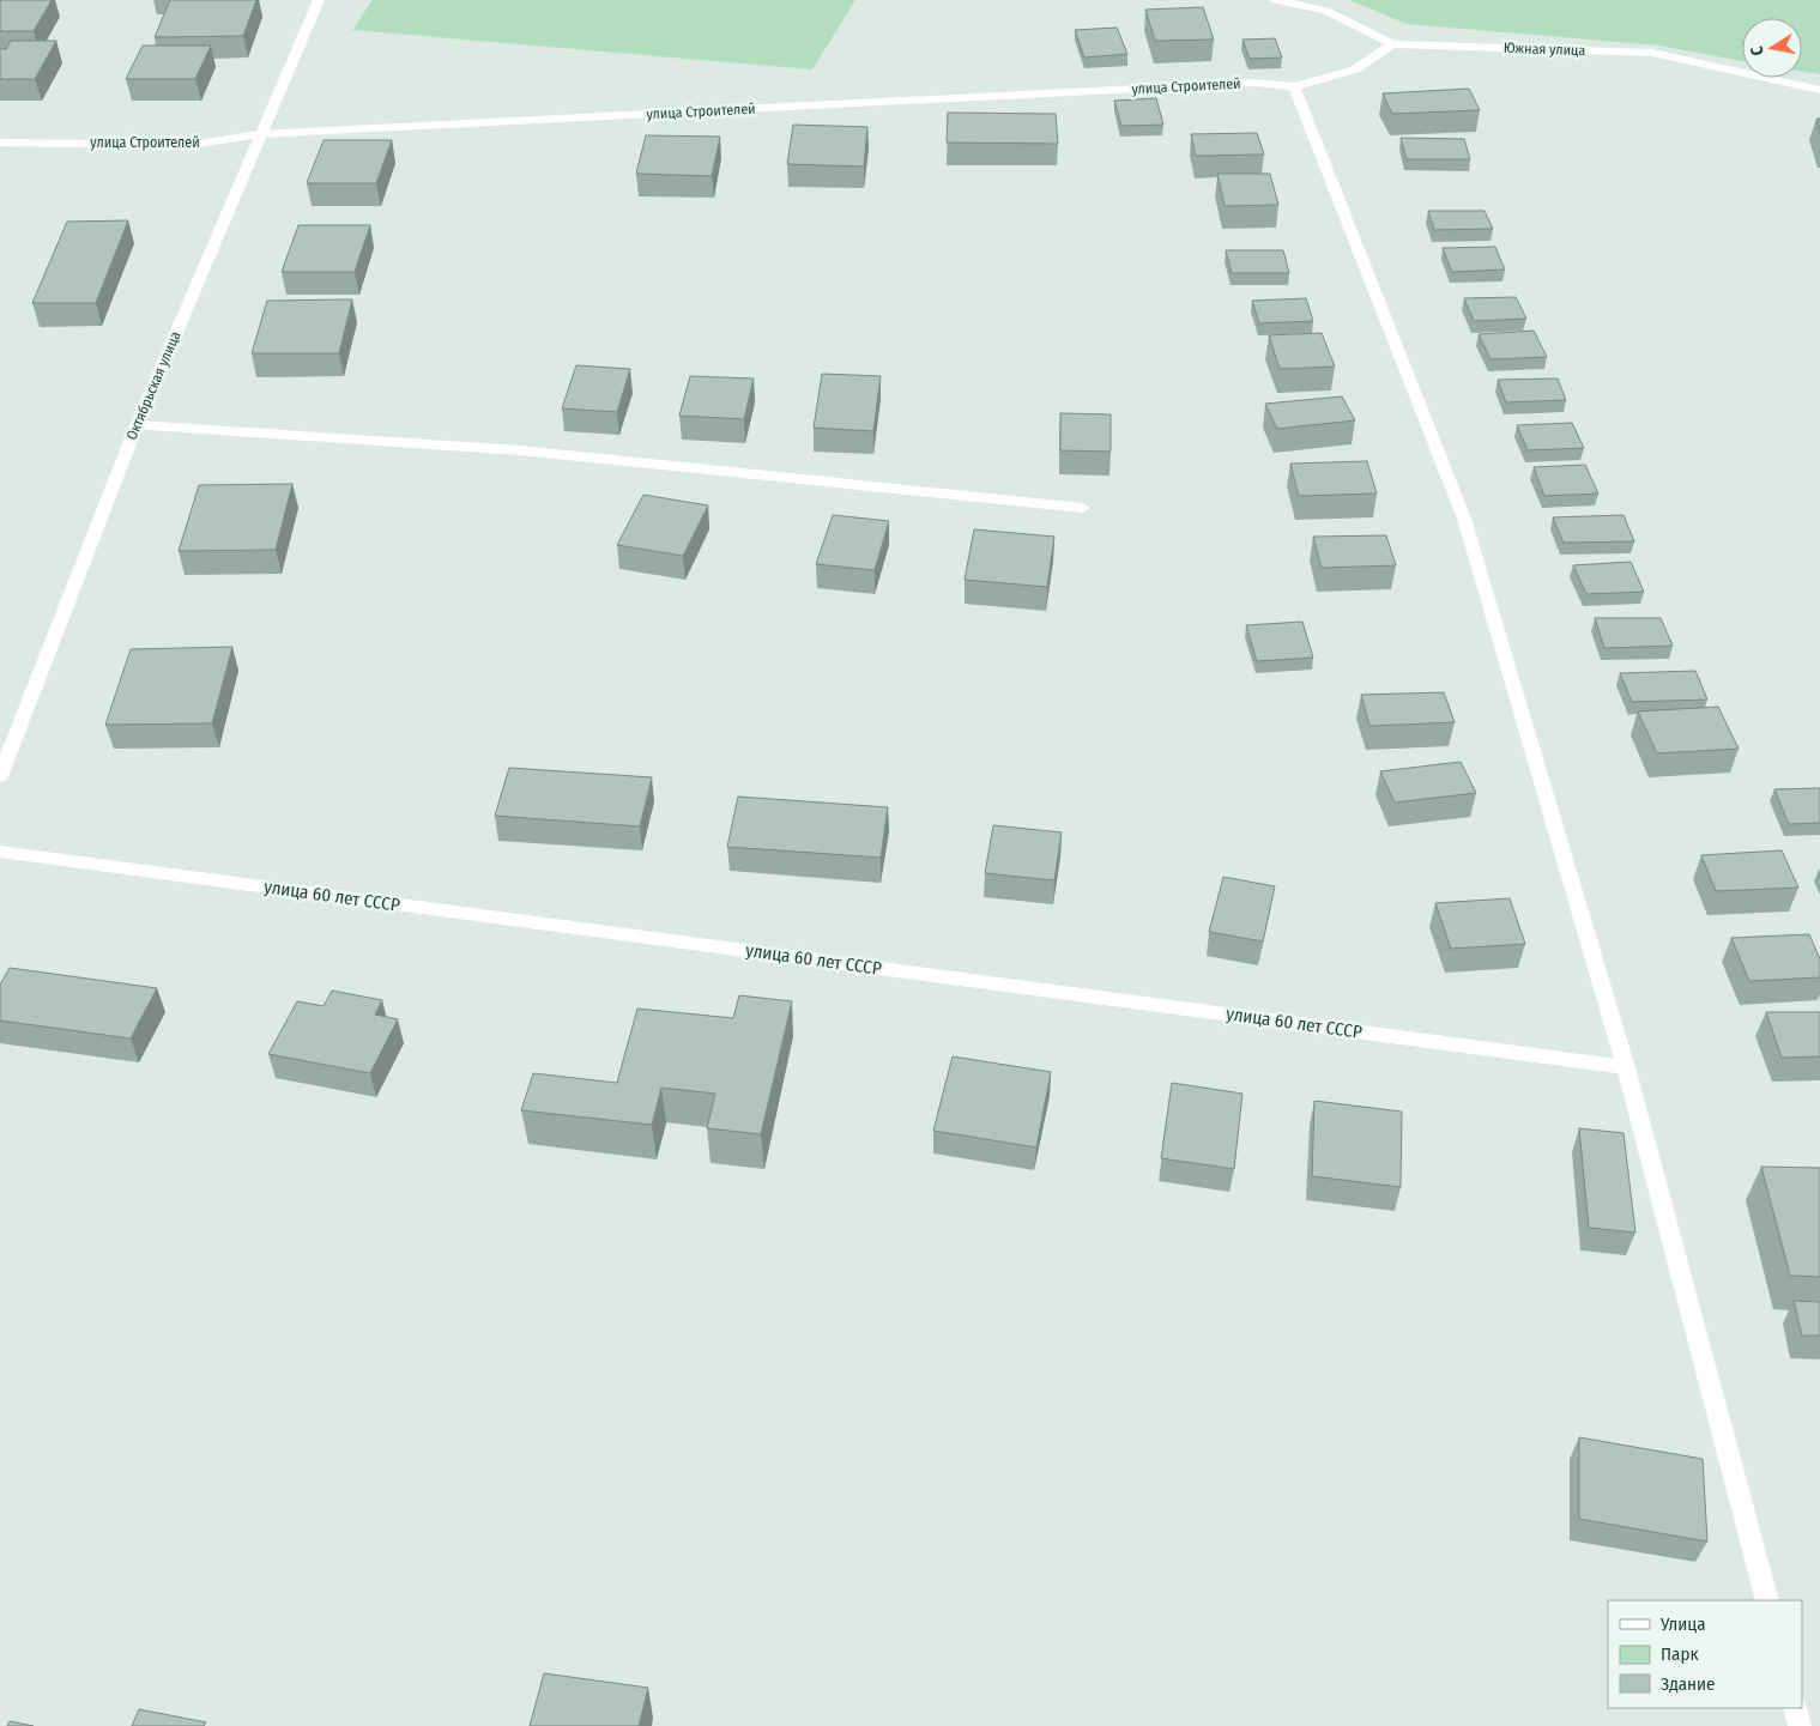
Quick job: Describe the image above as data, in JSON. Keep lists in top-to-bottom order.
{
  "streets": {
    "street": [
      "Южная улица",
      "улица Строителей",
      "Октябрьская улица",
      "улица 60 лет СССР"
    ]
  },
  "crossings": [
    ["Южная улица", "улица Строителей"],
    ["улица Строителей", "Октябрьская улица"]
  ],
  "legend": ["Улица", "Парк", "Здание"],
  "north": "left"
}
